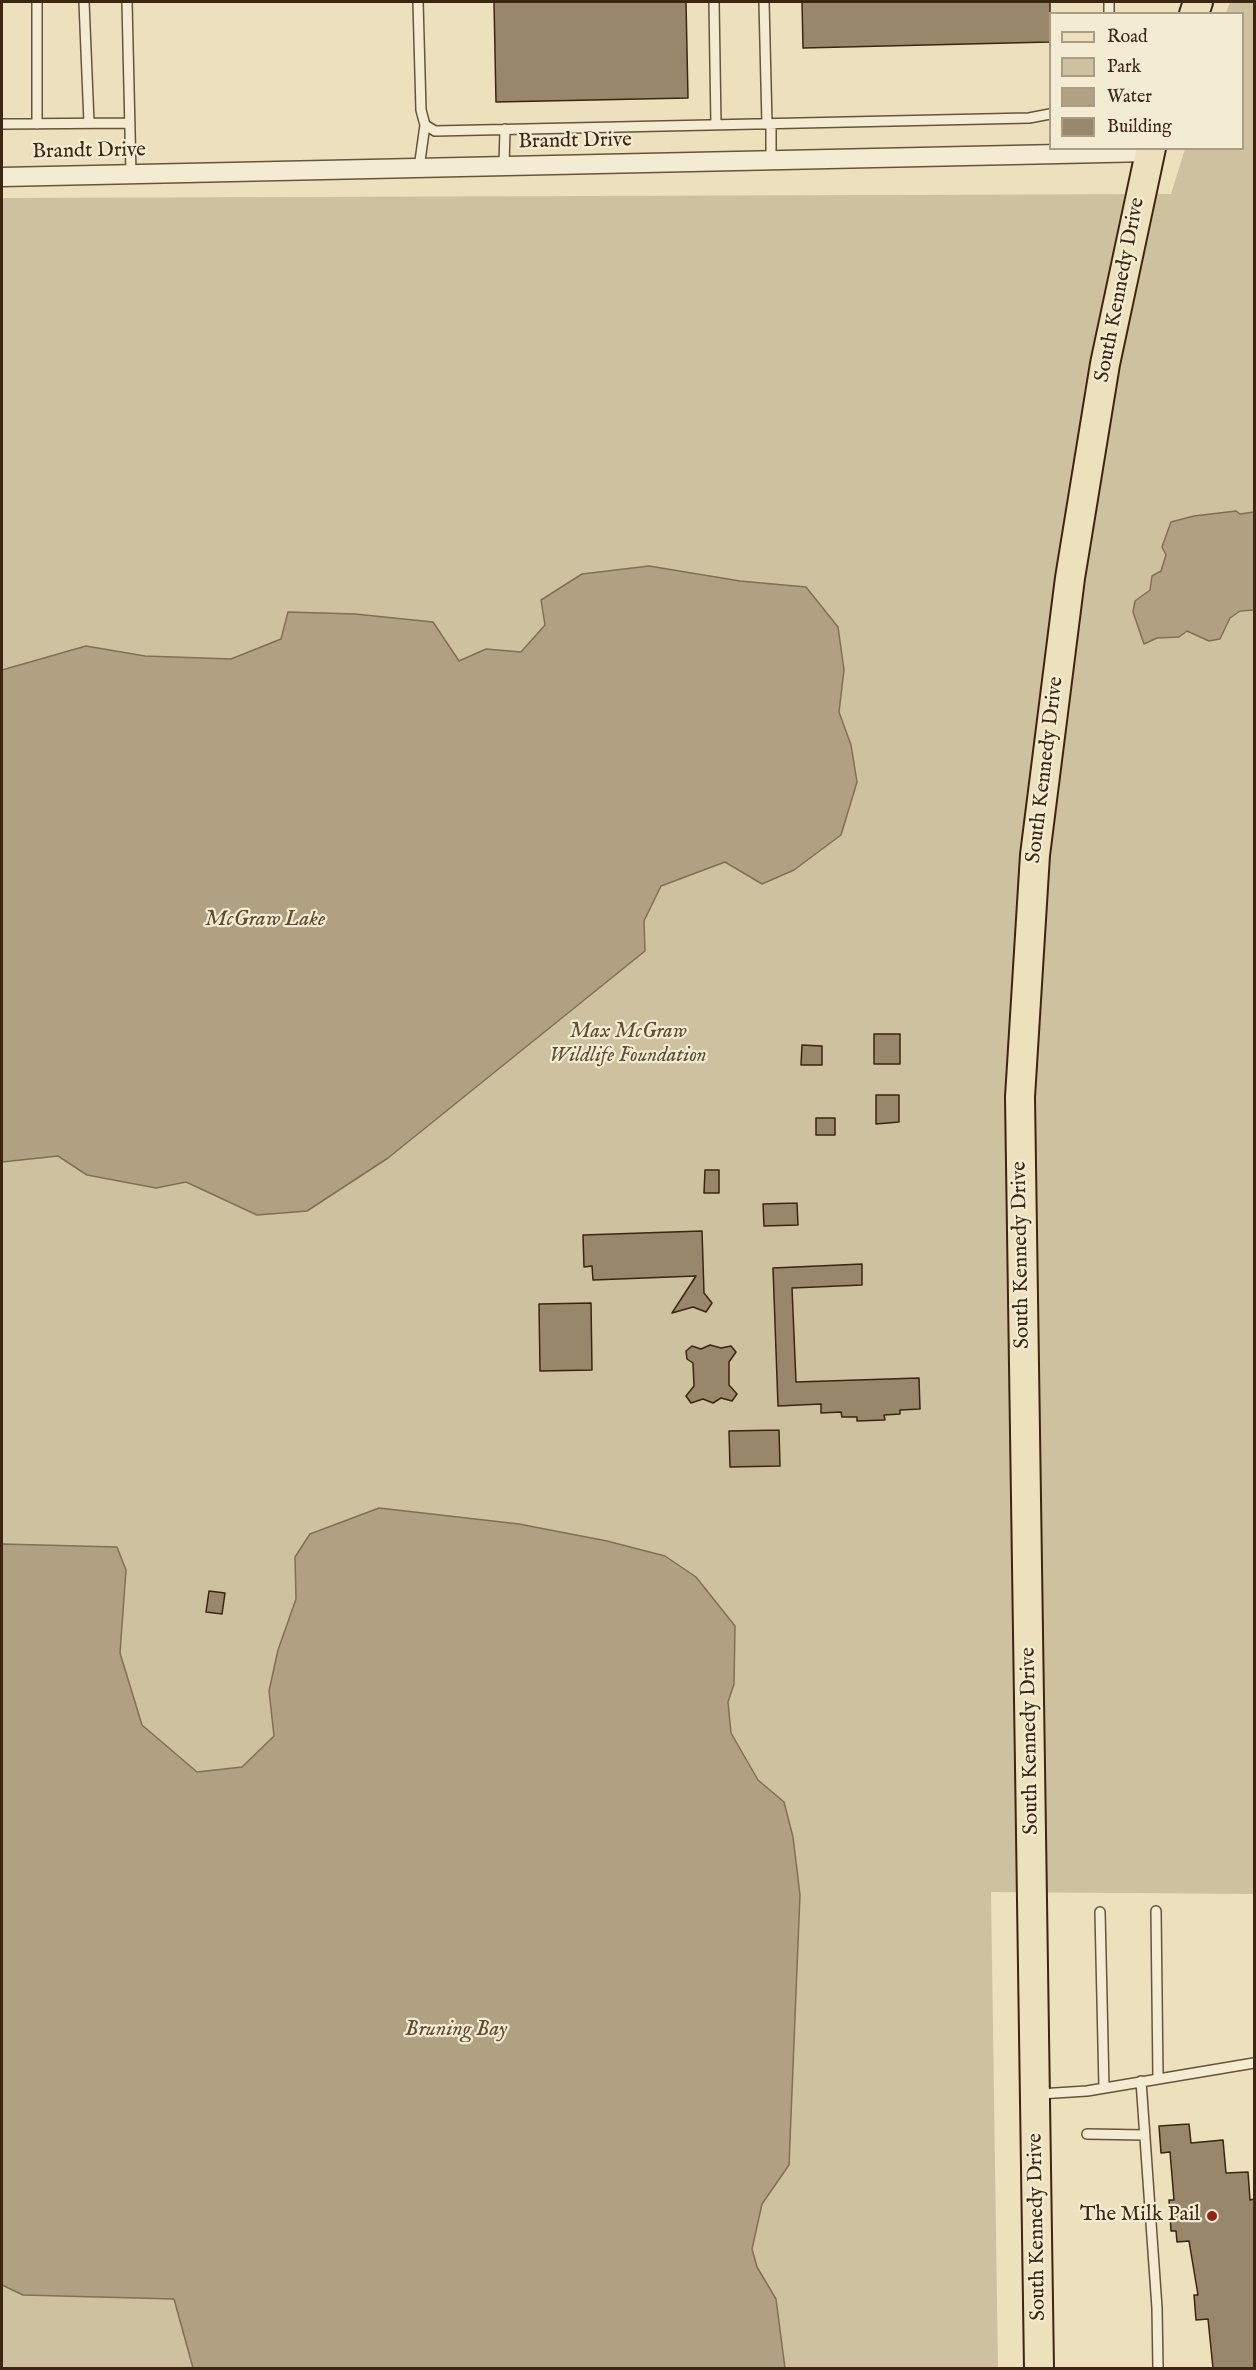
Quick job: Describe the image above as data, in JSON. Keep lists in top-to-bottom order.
{
  "streets": {
    "main road": ["South Kennedy Drive"],
    "street": ["Brandt Drive"]
  },
  "crossings": [
    ["Brandt Drive", "South Kennedy Drive"]
  ],
  "water": ["McGraw Lake", "Bruning Bay"],
  "parks": ["Max McGraw Wildlife Foundation"],
  "places": ["The Milk Pail"],
  "legend": [
    "Road",
    "Park",
    "Water",
    "Building"
  ]
}
